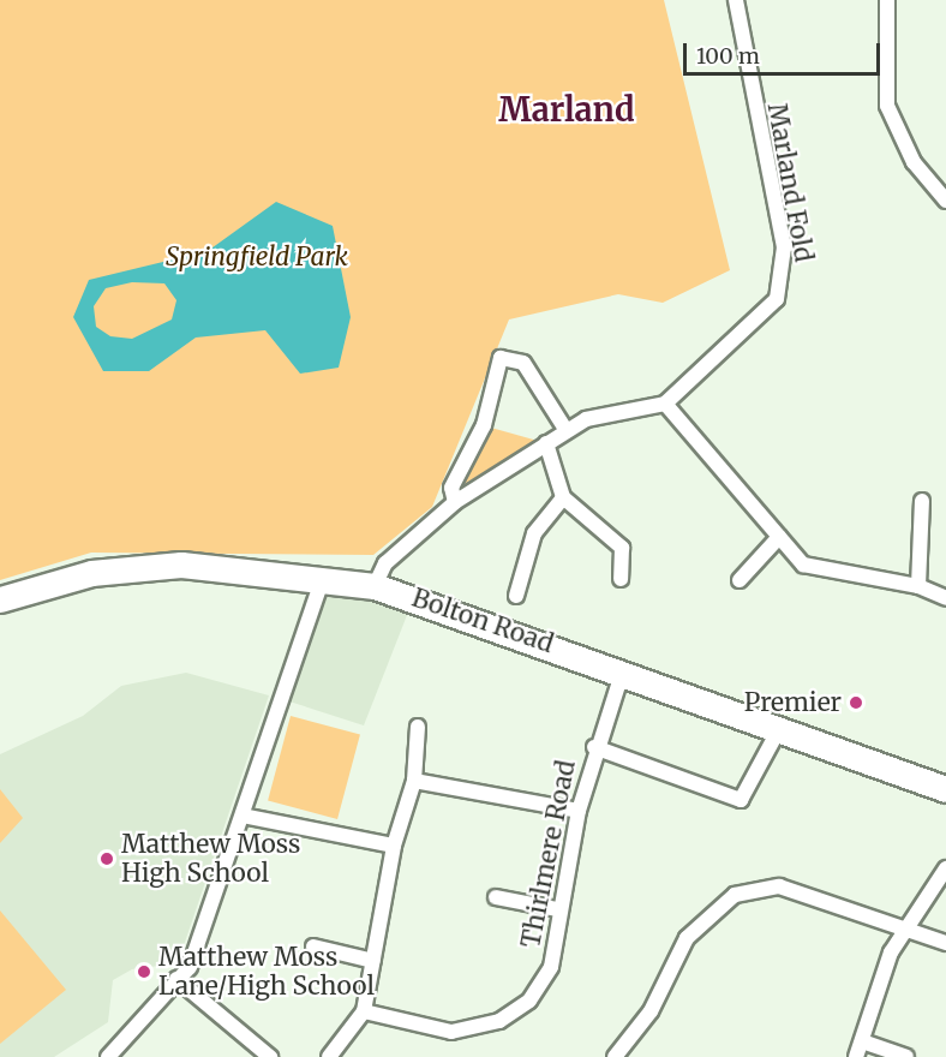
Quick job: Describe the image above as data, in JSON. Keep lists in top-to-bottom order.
{
  "streets": {
    "highway": ["Bolton Road"],
    "street": ["Marland Fold", "Thirlmere Road"]
  },
  "crossings": [
    ["Bolton Road", "Thirlmere Road"]
  ],
  "districts": ["Marland"],
  "parks": ["Springfield Park"],
  "places": ["Premier", "Matthew Moss High School", "Matthew Moss Lane/High School"],
  "scale_bar": "100 m"
}
